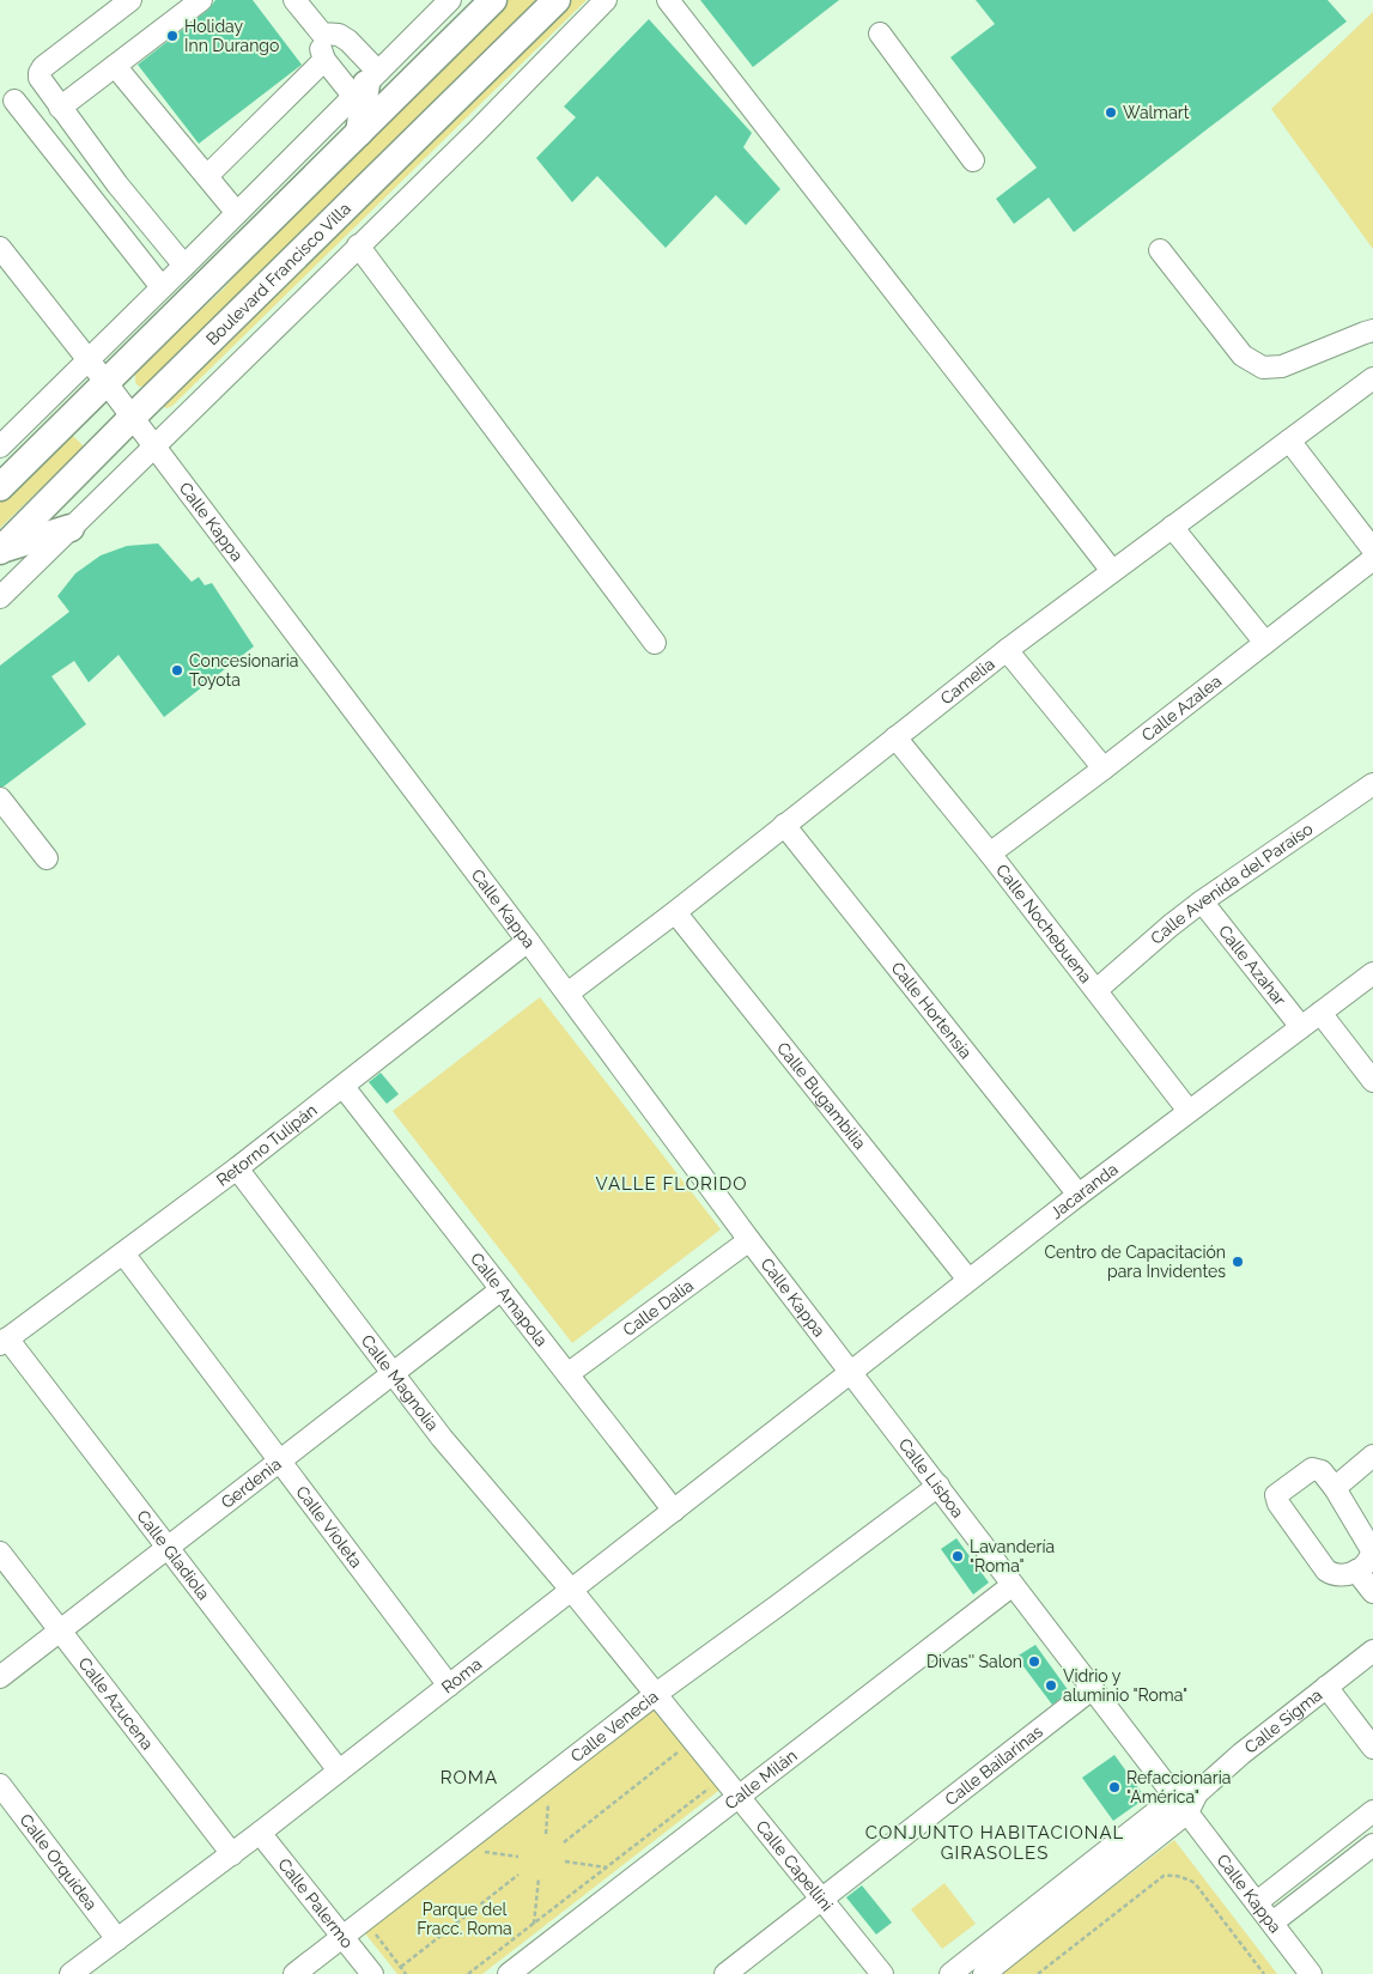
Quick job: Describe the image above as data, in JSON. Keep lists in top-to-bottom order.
{
  "streets": {
    "main road": ["Boulevard Francisco Villa"],
    "street": [
      "Calle Kappa",
      "Camelia",
      "Calle Azalea",
      "Calle Avenida del Paraíso",
      "Calle Nochebuena",
      "Calle Azahar",
      "Calle Hortensia",
      "Calle Bugambilia",
      "Retorno Tulipán",
      "Jacaranda",
      "Calle Amapola",
      "Calle Dalia",
      "Calle Magnolia",
      "Calle Lisboa",
      "Gerdenia",
      "Calle Violeta",
      "Calle Gladiola",
      "Roma",
      "Calle Azucena",
      "Calle Sigma",
      "Calle Venecia",
      "Calle Bailarinas",
      "Calle Milán",
      "Calle Orquídea",
      "Calle Capellini",
      "Calle Palermo"
    ]
  },
  "crossings": [
    ["Boulevard Francisco Villa", "Calle Kappa"],
    ["Calle Kappa", "Camelia"],
    ["Calle Kappa", "Retorno Tulipán"],
    ["Calle Kappa", "Jacaranda"],
    ["Calle Kappa", "Calle Dalia"],
    ["Calle Kappa", "Calle Lisboa"],
    ["Calle Kappa", "Roma"],
    ["Calle Kappa", "Calle Sigma"],
    ["Camelia", "Calle Nochebuena"],
    ["Camelia", "Calle Hortensia"],
    ["Camelia", "Calle Bugambilia"],
    ["Calle Azalea", "Calle Nochebuena"],
    ["Calle Avenida del Paraíso", "Calle Nochebuena"],
    ["Calle Avenida del Paraíso", "Calle Azahar"],
    ["Calle Nochebuena", "Jacaranda"],
    ["Calle Azahar", "Jacaranda"],
    ["Calle Hortensia", "Jacaranda"],
    ["Calle Bugambilia", "Jacaranda"],
    ["Retorno Tulipán", "Calle Amapola"],
    ["Retorno Tulipán", "Calle Magnolia"],
    ["Retorno Tulipán", "Calle Violeta"],
    ["Retorno Tulipán", "Calle Gladiola"],
    ["Jacaranda", "Calle Lisboa"],
    ["Jacaranda", "Roma"],
    ["Calle Amapola", "Calle Dalia"],
    ["Calle Amapola", "Gerdenia"],
    ["Calle Amapola", "Roma"],
    ["Calle Magnolia", "Gerdenia"],
    ["Calle Magnolia", "Roma"],
    ["Calle Magnolia", "Calle Capellini"],
    ["Calle Lisboa", "Roma"],
    ["Calle Lisboa", "Calle Sigma"],
    ["Calle Lisboa", "Calle Venecia"],
    ["Calle Lisboa", "Calle Bailarinas"],
    ["Calle Lisboa", "Calle Milán"],
    ["Gerdenia", "Calle Violeta"],
    ["Gerdenia", "Calle Gladiola"],
    ["Gerdenia", "Calle Azucena"],
    ["Calle Violeta", "Roma"],
    ["Calle Gladiola", "Roma"],
    ["Roma", "Calle Azucena"],
    ["Roma", "Calle Orquídea"],
    ["Roma", "Calle Capellini"],
    ["Roma", "Calle Palermo"],
    ["Calle Venecia", "Calle Capellini"],
    ["Calle Venecia", "Calle Palermo"],
    ["Calle Bailarinas", "Calle Capellini"],
    ["Calle Milán", "Calle Capellini"]
  ],
  "districts": ["VALLE FLORIDO", "ROMA", "CONJUNTO HABITACIONAL GIRASOLES"],
  "parks": ["Parque del Fracc. Roma"],
  "places": [
    "Holiday Inn Durango",
    "Walmart",
    "Concesionaria Toyota",
    "Centro de Capacitación para Invidentes",
    "Lavandería \"Roma\"",
    "Divas'' Salon",
    "Vidrio y aluminio \"Roma\"",
    "Refaccionaria \"América\""
  ]
}
